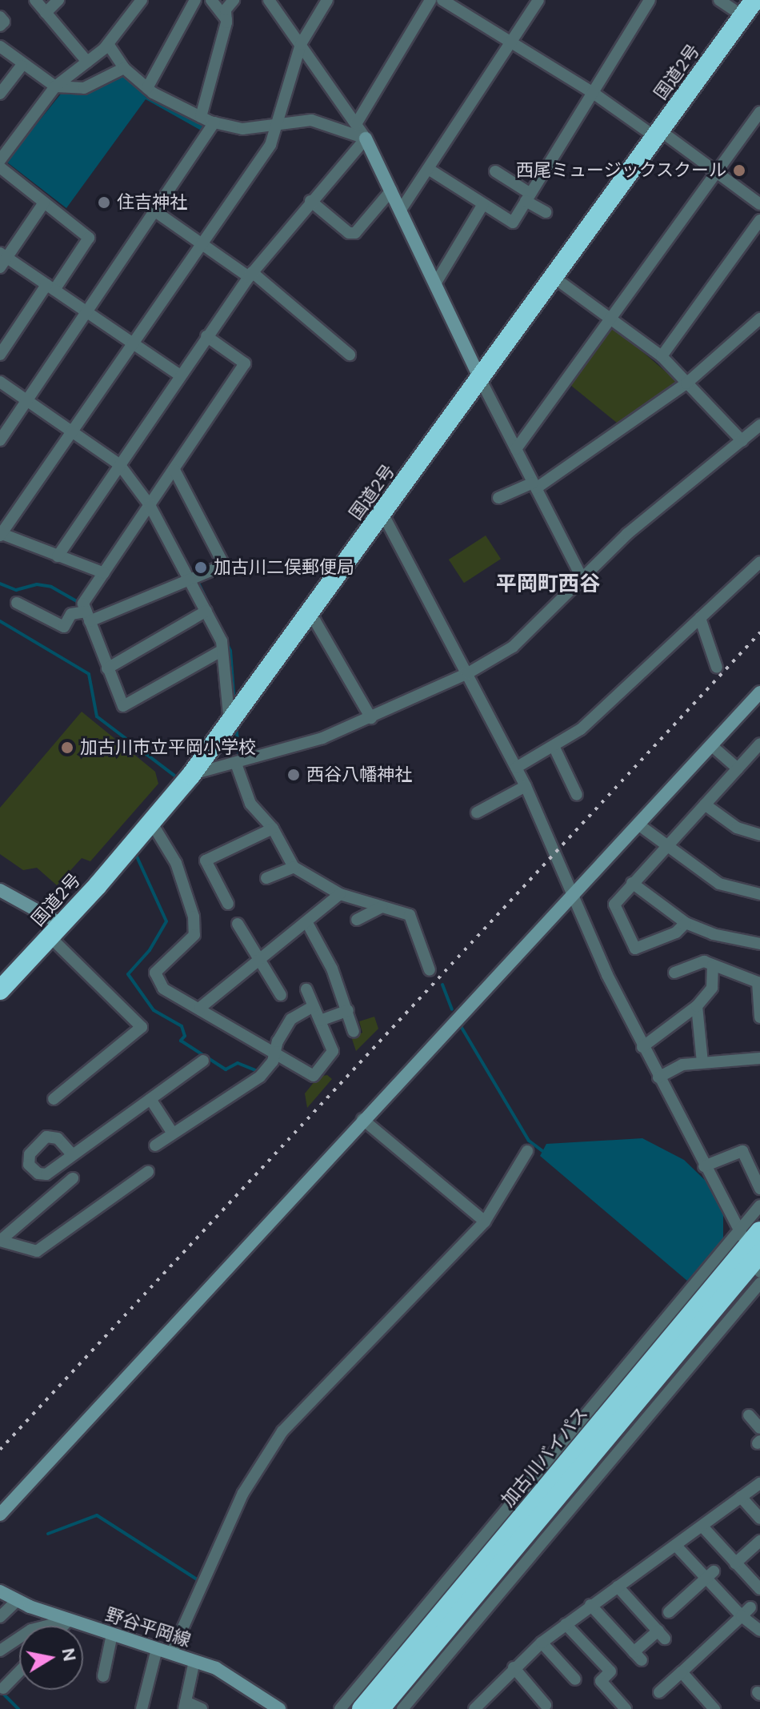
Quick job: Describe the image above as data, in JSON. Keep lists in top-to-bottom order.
{
  "streets": {
    "highway": ["国道2号", "加古川バイパス"],
    "street": ["野谷平岡線"]
  },
  "districts": ["平岡町西谷"],
  "places": [
    "西尾ミュージックスクール",
    "住吉神社",
    "加古川二俣郵便局",
    "加古川市立平岡小学校",
    "西谷八幡神社"
  ],
  "north": "right"
}
